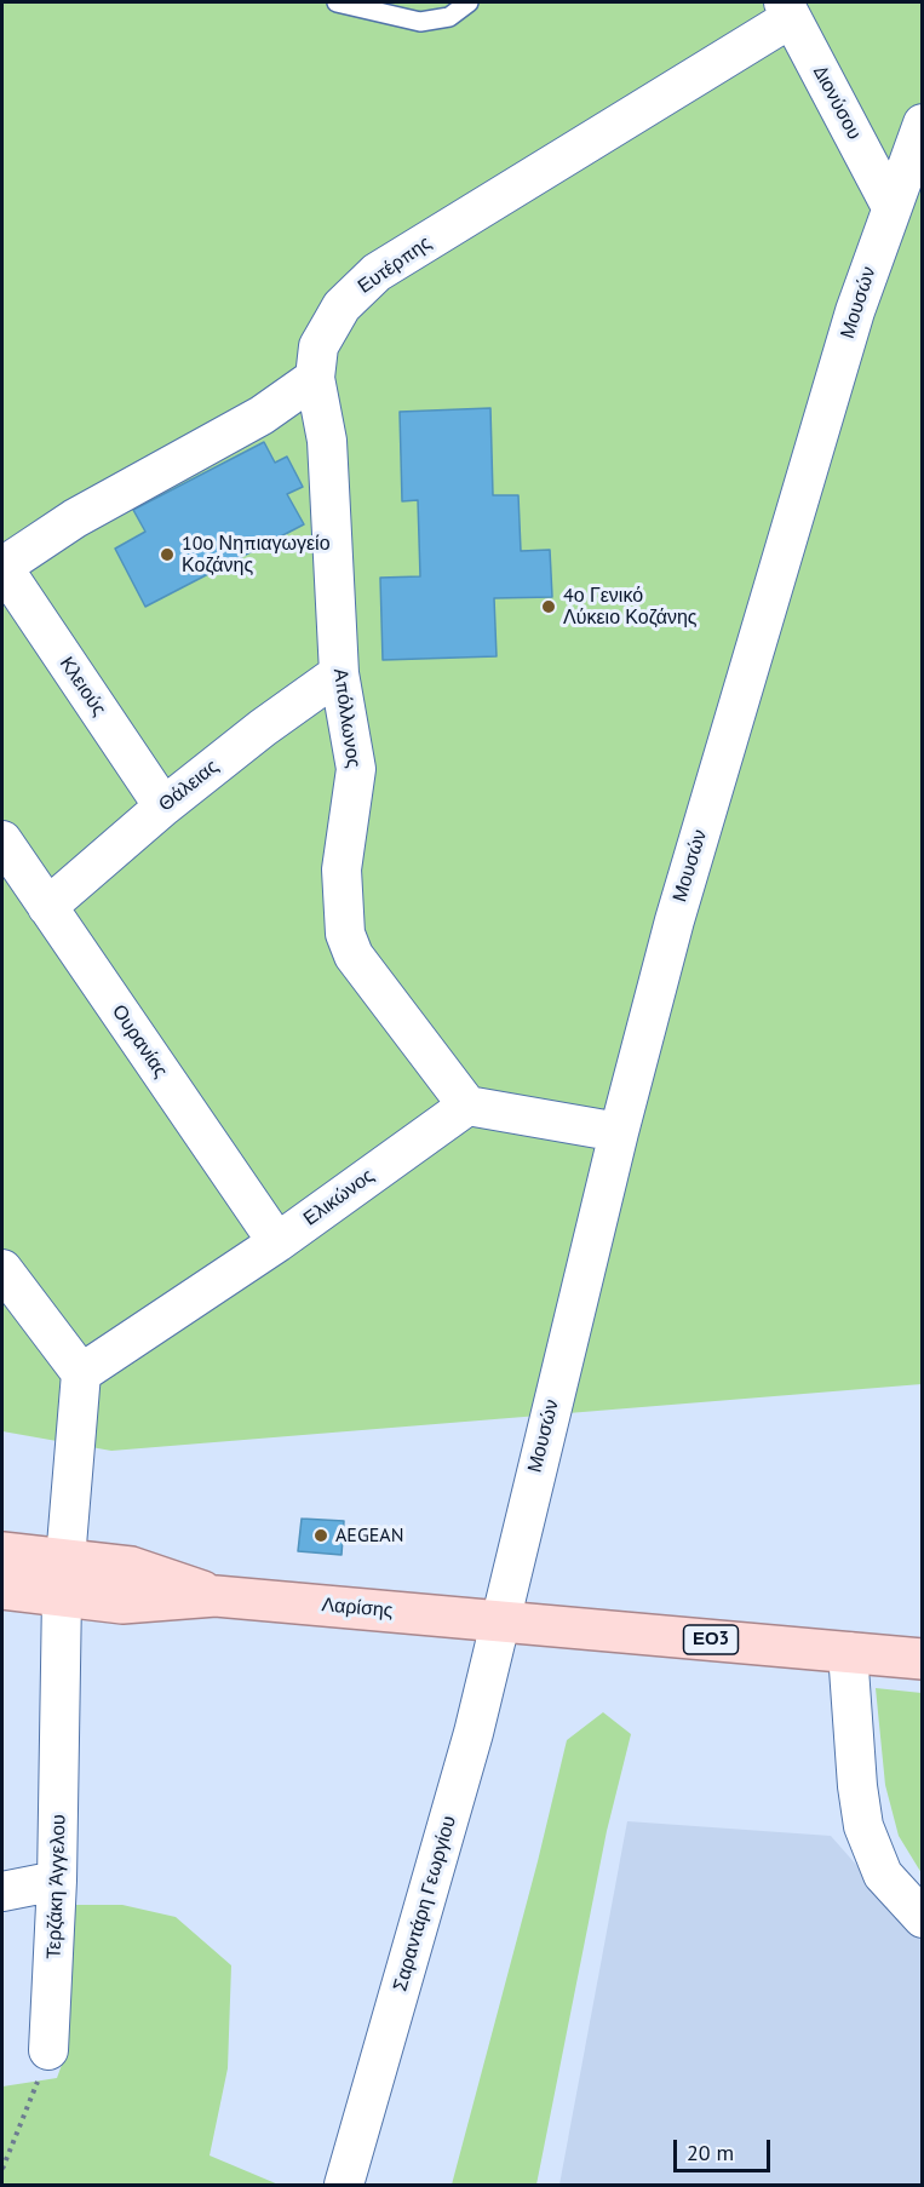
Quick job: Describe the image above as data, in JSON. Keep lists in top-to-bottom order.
{
  "streets": {
    "main road": ["Λαρίσης", "ΕΟ3"],
    "street": [
      "Διονύσου",
      "Ευτέρπης",
      "Μουσών",
      "Κλειούς",
      "Απόλλωνος",
      "Θάλειας",
      "Ουρανίας",
      "Ελικώνος",
      "Τερζάκη Άγγελου",
      "Σαραντάρη Γεωργίου"
    ]
  },
  "crossings": [
    ["Διονύσου", "Ευτέρπης"],
    ["Διονύσου", "Μουσών"],
    ["Ευτέρπης", "Απόλλωνος"],
    ["Μουσών", "Λαρίσης"],
    ["Μουσών", "ΕΟ3"],
    ["Μουσών", "Σαραντάρη Γεωργίου"],
    ["Κλειούς", "Θάλειας"],
    ["Απόλλωνος", "Θάλειας"],
    ["Απόλλωνος", "Ελικώνος"],
    ["Θάλειας", "Ουρανίας"],
    ["Ουρανίας", "Ελικώνος"],
    ["Ελικώνος", "Τερζάκη Άγγελου"],
    ["Λαρίσης", "ΕΟ3"],
    ["Λαρίσης", "Τερζάκη Άγγελου"],
    ["Λαρίσης", "Σαραντάρη Γεωργίου"],
    ["ΕΟ3", "Σαραντάρη Γεωργίου"]
  ],
  "places": ["10ο Νηπιαγωγείο Κοζάνης", "4ο Γενικό Λύκειο Κοζάνης", "AEGEAN"],
  "scale_bar": "20 m"
}
